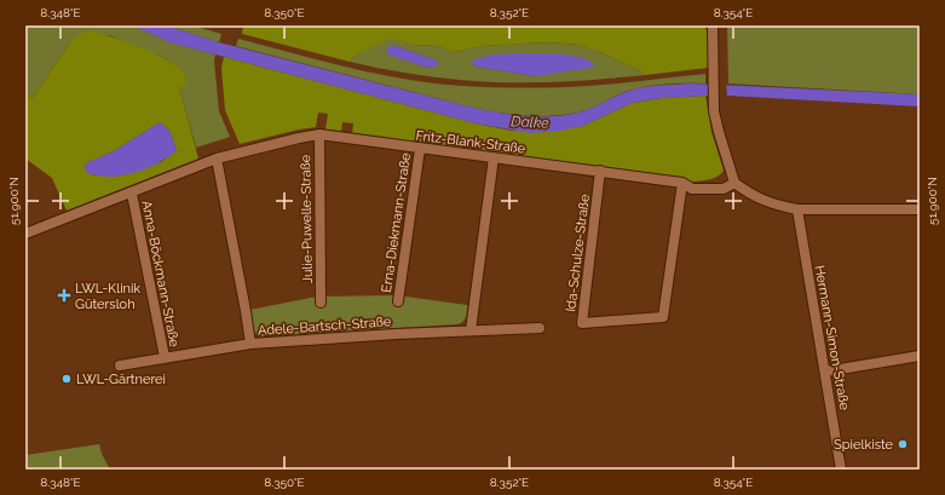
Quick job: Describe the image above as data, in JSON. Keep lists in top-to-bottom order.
{
  "streets": {
    "street": [
      "Fritz-Blank-Straße",
      "Julie-Puwelle-Straße",
      "Erna-Diekmann-Straße",
      "Ida-Schulze-Straße",
      "Anna-Böckmann-Straße",
      "Adele-Bartsch-Straße",
      "Hermann-Simon-Straße"
    ]
  },
  "crossings": [
    ["Fritz-Blank-Straße", "Julie-Puwelle-Straße"],
    ["Fritz-Blank-Straße", "Erna-Diekmann-Straße"],
    ["Fritz-Blank-Straße", "Ida-Schulze-Straße"],
    ["Fritz-Blank-Straße", "Anna-Böckmann-Straße"],
    ["Fritz-Blank-Straße", "Adele-Bartsch-Straße"],
    ["Anna-Böckmann-Straße", "Adele-Bartsch-Straße"]
  ],
  "water": ["Dalke"],
  "places": {
    "health": ["LWL-Klinik Gütersloh"],
    "other": ["LWL-Gärtnerei", "Spielkiste"]
  },
  "coordinates": [
    "8.348°E",
    "8.350°E",
    "8.352°E",
    "8.354°E",
    "51.900°N"
  ]
}
